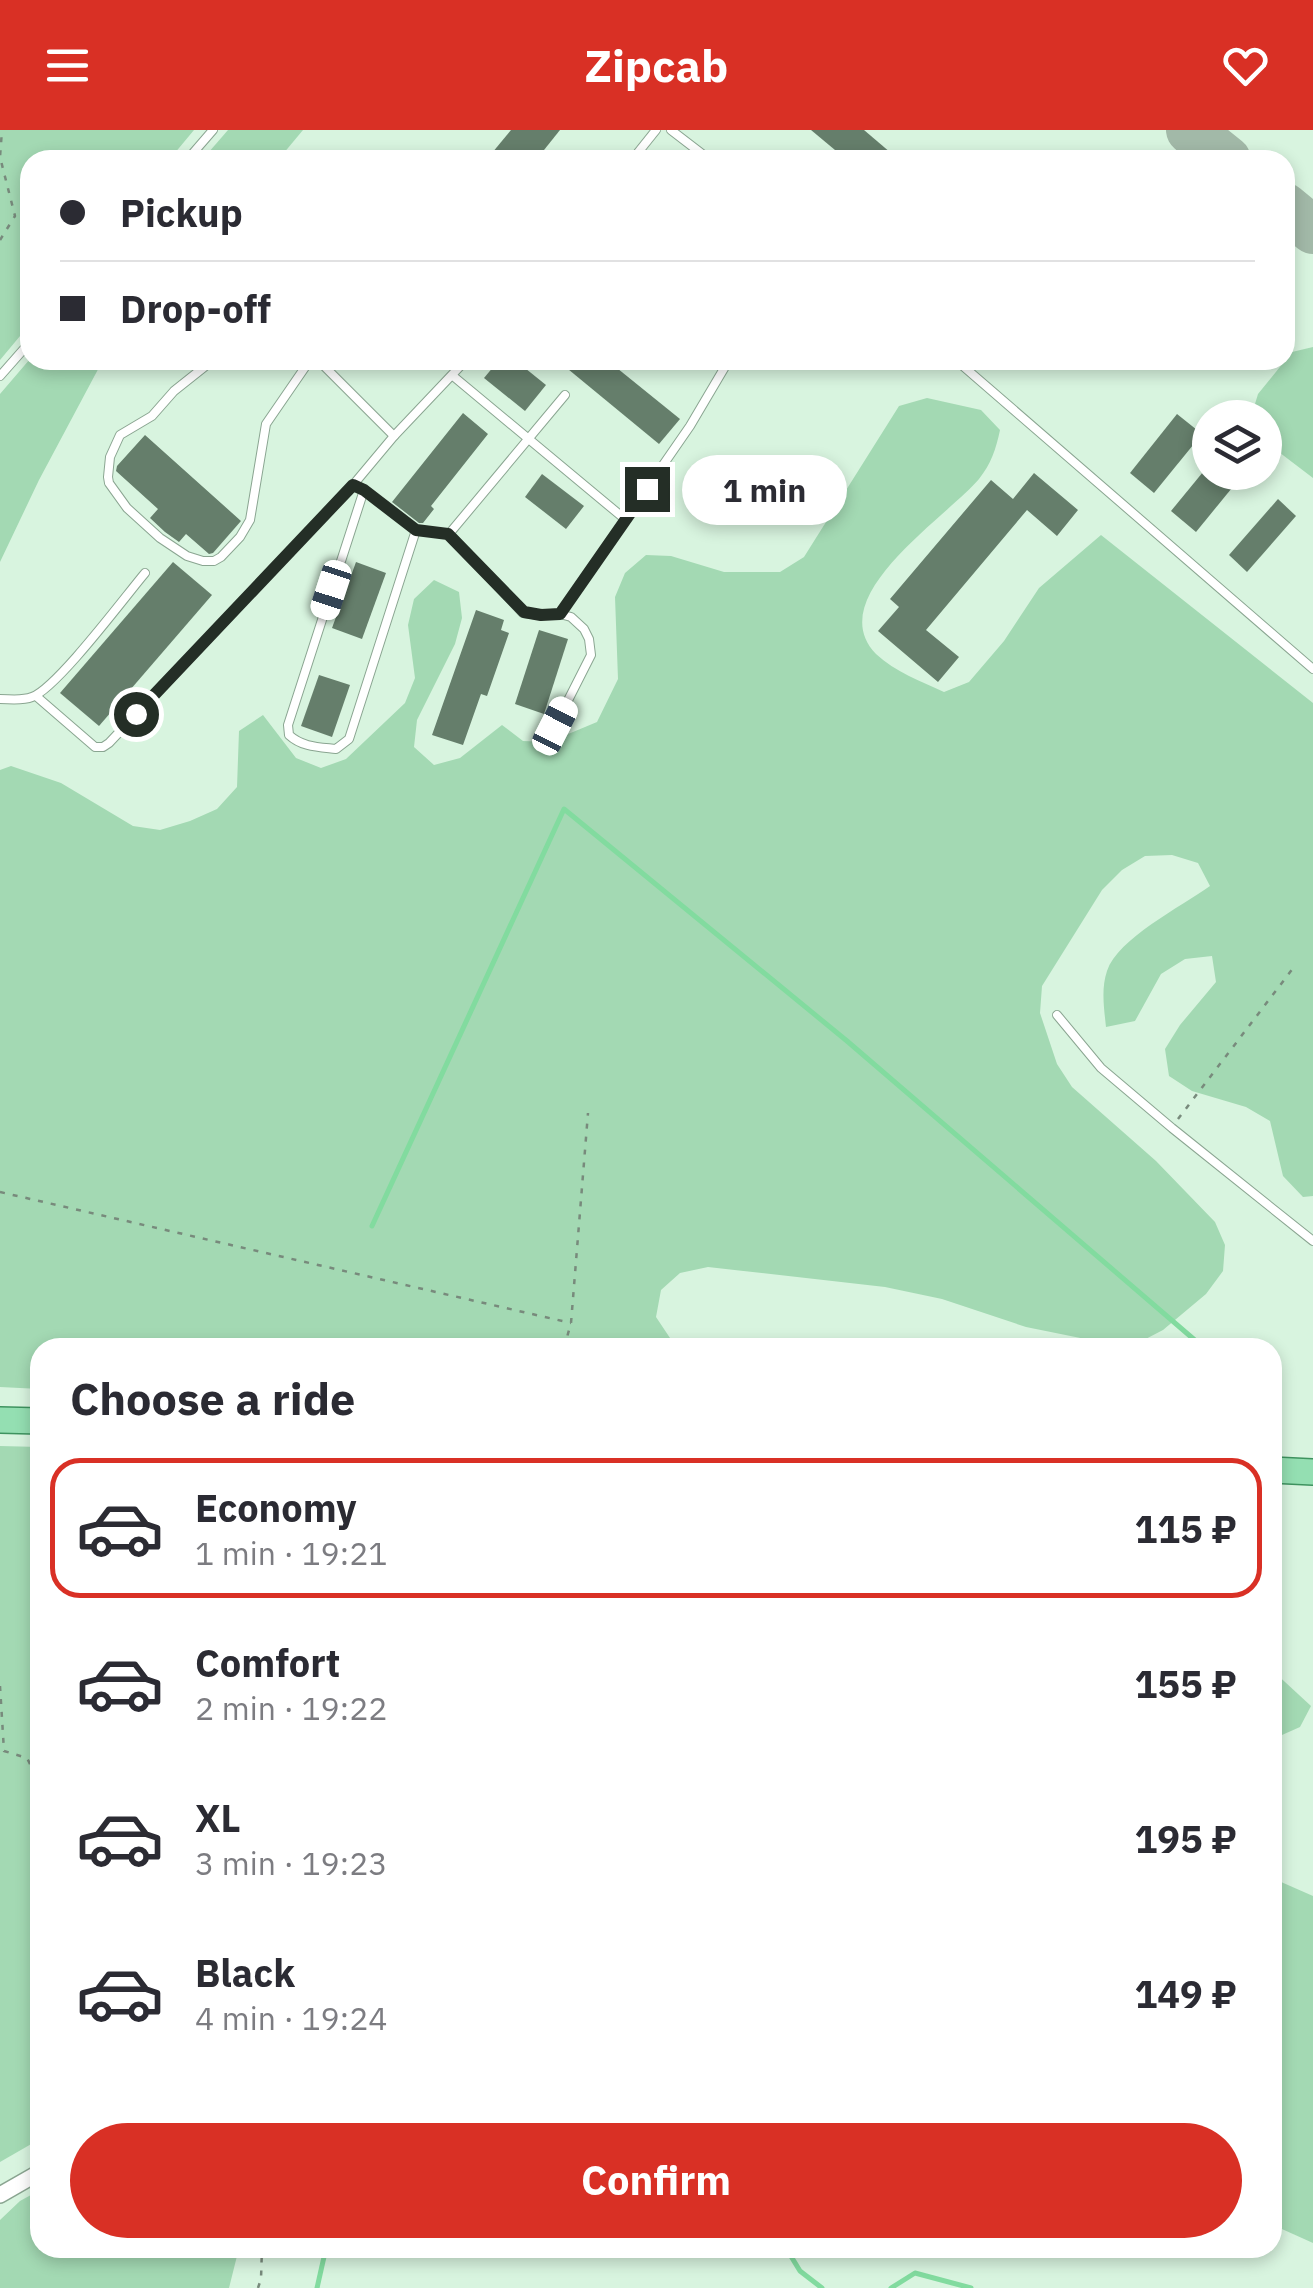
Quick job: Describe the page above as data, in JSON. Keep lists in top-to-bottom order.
{
  "page": {
    "header": "Zipcab",
    "banner": ["Pickup", "Drop-off"],
    "bubble": "1 min",
    "heading": "Choose a ride",
    "list": [
      {
        "name": "Economy",
        "note": "1 min · 19:21",
        "value": "115 ₽"
      },
      {
        "name": "Comfort",
        "note": "2 min · 19:22",
        "value": "155 ₽"
      },
      {
        "name": "XL",
        "note": "3 min · 19:23",
        "value": "195 ₽"
      },
      {
        "name": "Black",
        "note": "4 min · 19:24",
        "value": "149 ₽"
      }
    ],
    "buttons": "Confirm"
  }
}
